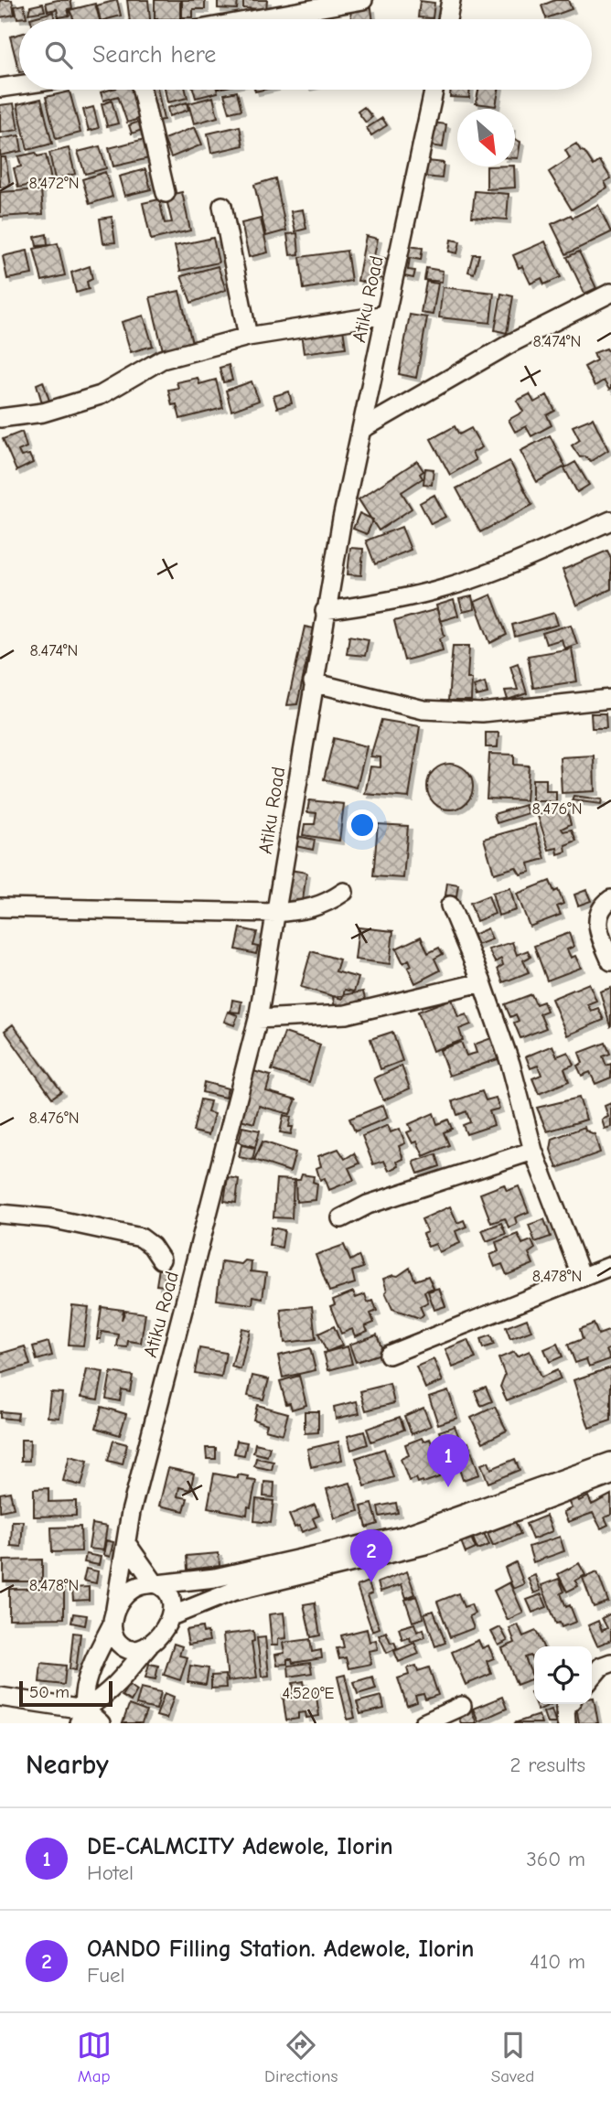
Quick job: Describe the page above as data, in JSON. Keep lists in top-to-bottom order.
{
  "streets": {
    "street": ["Atiku Road"]
  },
  "scale_bar": "50 m",
  "north": "bottom right",
  "page": {
    "search": "Search here",
    "pins": ["1", "2"],
    "scale": "50 m",
    "heading": ["Nearby", "2 results"],
    "list": [
      {
        "mark": "1",
        "name": "DE-CALMCITY Adewole, Ilorin",
        "note": "Hotel",
        "value": "360 m"
      },
      {
        "mark": "2",
        "name": "OANDO Filling Station. Adewole, Ilorin",
        "note": "Fuel",
        "value": "410 m"
      }
    ],
    "nav": ["Map", "Directions", "Saved"]
  },
  "coordinates": [
    "8.472°N",
    "8.474°N",
    "8.476°N",
    "8.478°N",
    "4.520°E"
  ]
}
